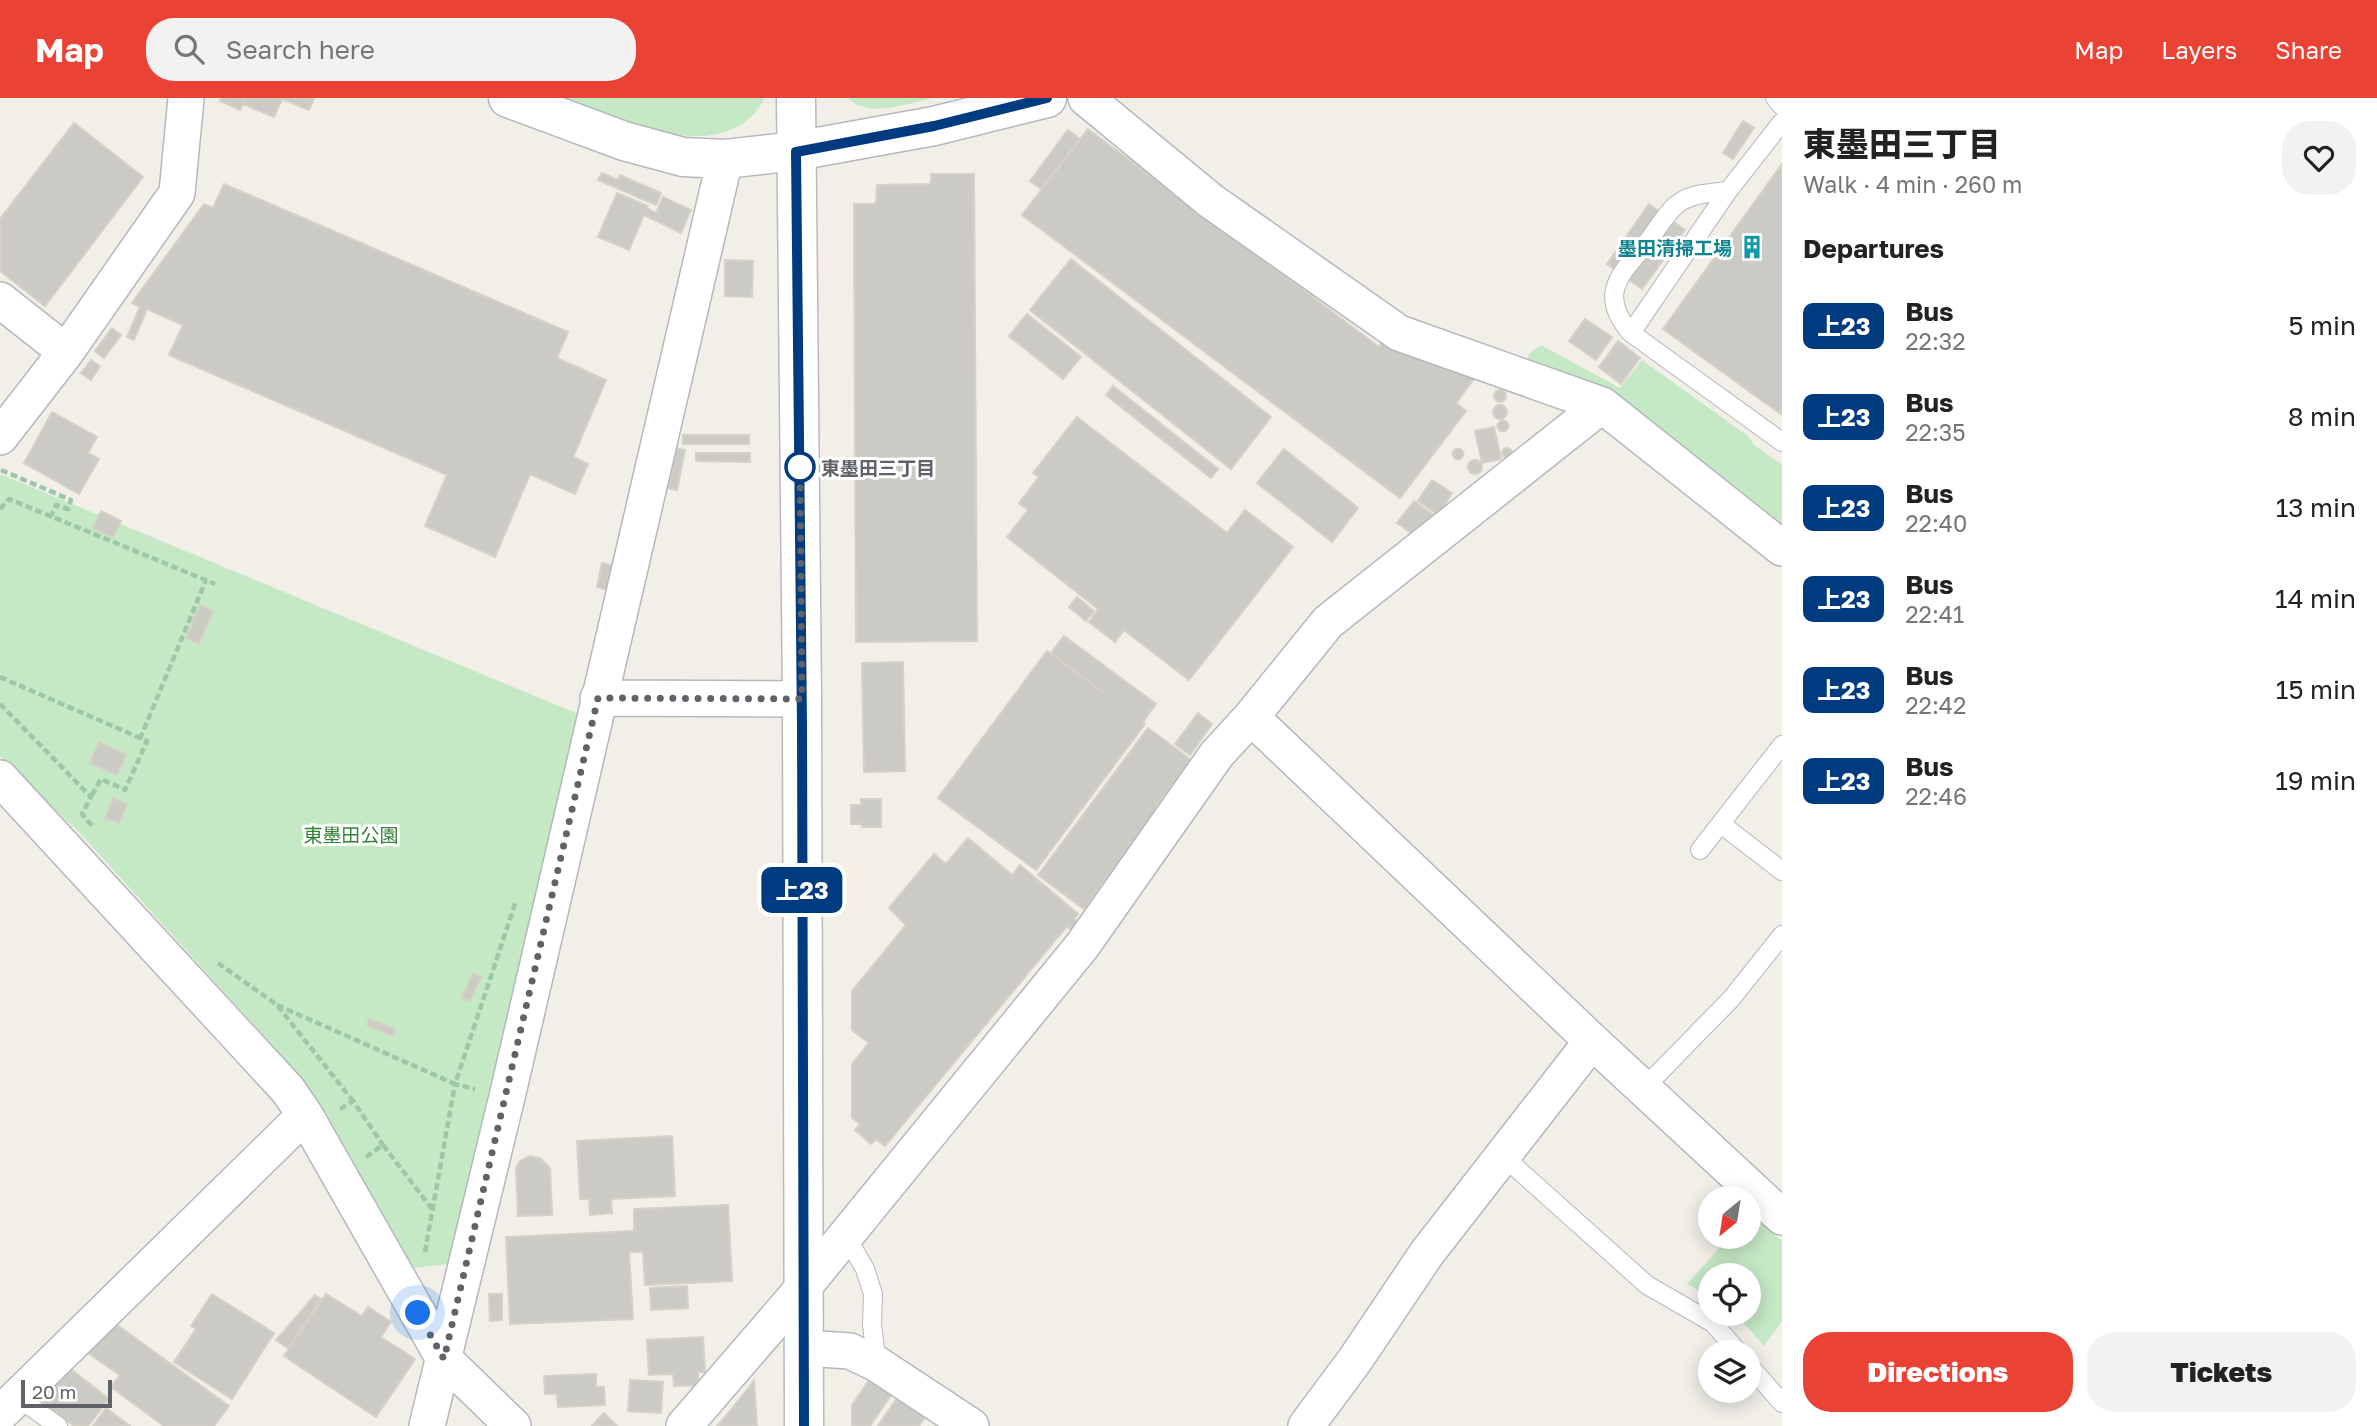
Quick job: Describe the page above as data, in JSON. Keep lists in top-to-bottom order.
{
  "parks": ["東墨田公園"],
  "places": {
    "building": ["墨田清掃工場"],
    "other": ["東墨田三丁目"]
  },
  "lines": ["bus line 上23"],
  "scale_bar": "20 m",
  "north": "bottom left",
  "page": {
    "header": "Map",
    "search": "Search here",
    "nav": ["Map", "Layers", "Share"],
    "on_map": "上23",
    "heading": [
      ["東墨田三丁目", "Walk · 4 min · 260 m"],
      "Departures"
    ],
    "list": [
      {
        "mark": "上23",
        "name": "Bus",
        "note": "22:32",
        "value": "5 min"
      },
      {
        "mark": "上23",
        "name": "Bus",
        "note": "22:35",
        "value": "8 min"
      },
      {
        "mark": "上23",
        "name": "Bus",
        "note": "22:40",
        "value": "13 min"
      },
      {
        "mark": "上23",
        "name": "Bus",
        "note": "22:41",
        "value": "14 min"
      },
      {
        "mark": "上23",
        "name": "Bus",
        "note": "22:42",
        "value": "15 min"
      },
      {
        "mark": "上23",
        "name": "Bus",
        "note": "22:46",
        "value": "19 min"
      }
    ],
    "buttons": ["Directions", "Tickets"],
    "scale": "20 m"
  }
}
